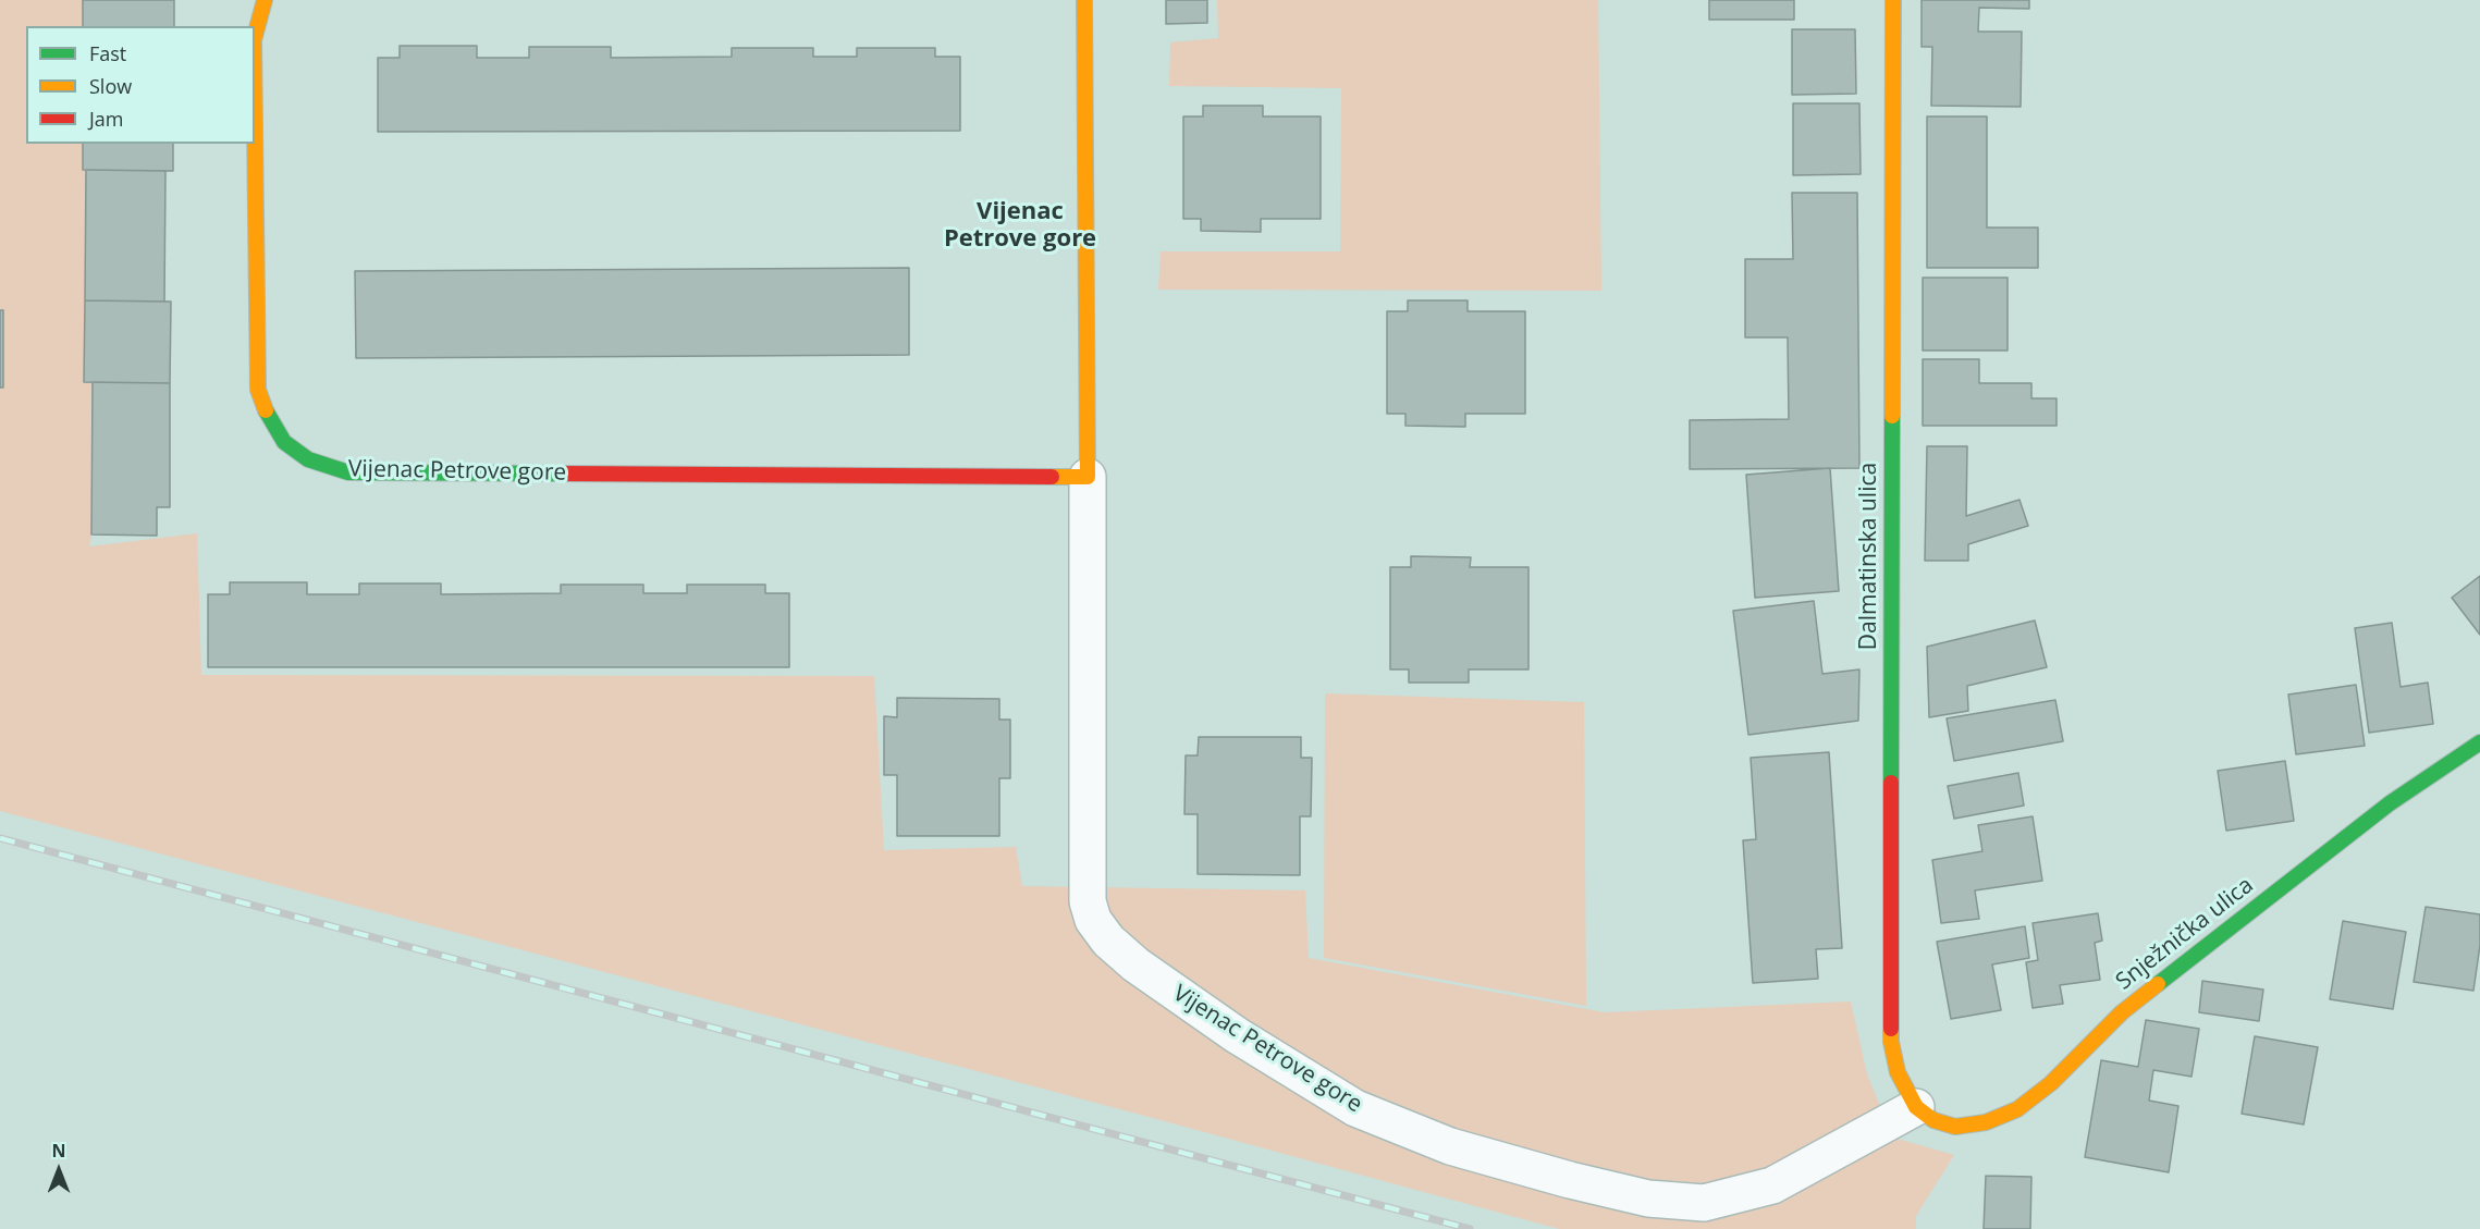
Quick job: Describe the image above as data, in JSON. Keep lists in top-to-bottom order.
{
  "streets": {
    "street": ["Vijenac Petrove gore", "Dalmatinska ulica", "Snježnička ulica"]
  },
  "crossings": [
    ["Vijenac Petrove gore", "Dalmatinska ulica"],
    ["Vijenac Petrove gore", "Snježnička ulica"],
    ["Dalmatinska ulica", "Snježnička ulica"]
  ],
  "districts": ["Vijenac Petrove gore"],
  "legend": ["Fast", "Slow", "Jam"],
  "north": "top"
}
